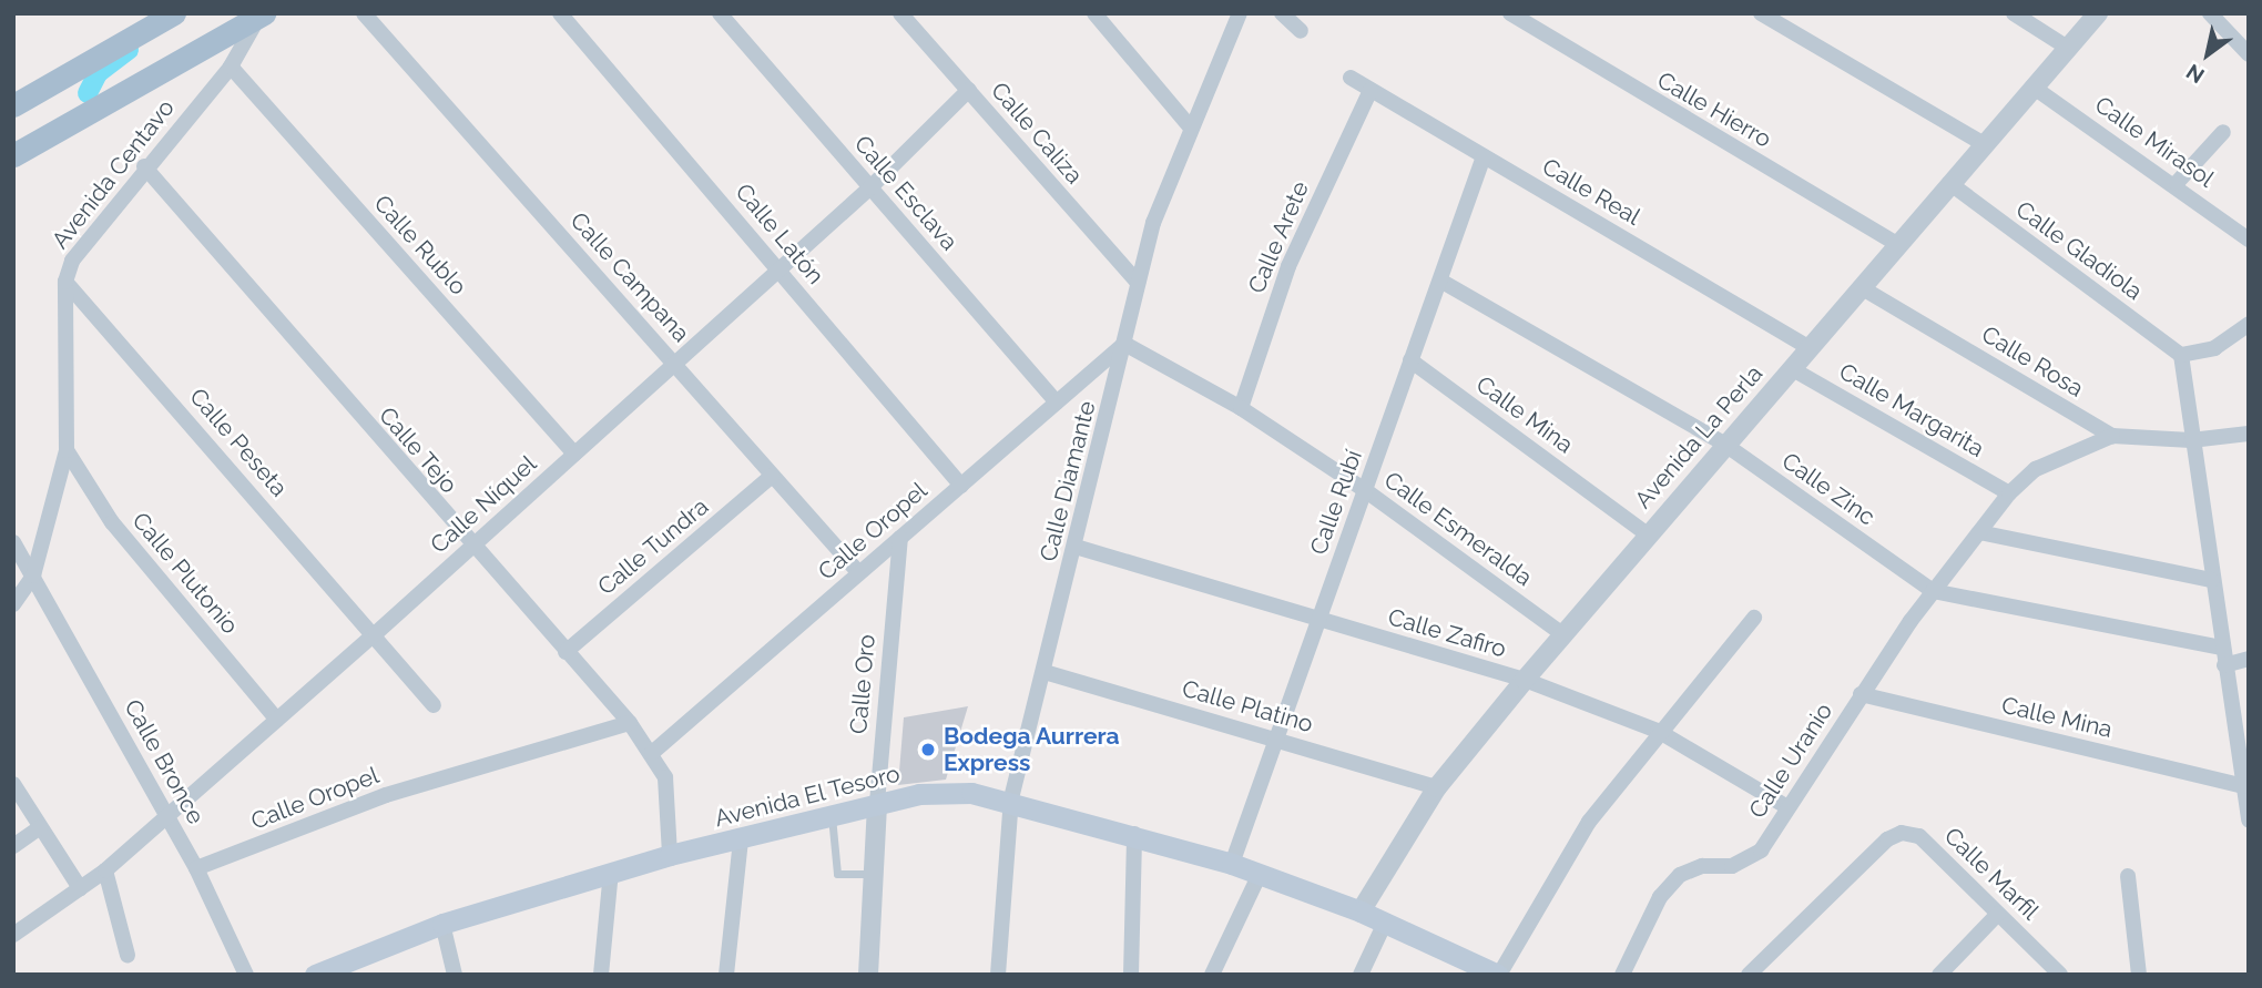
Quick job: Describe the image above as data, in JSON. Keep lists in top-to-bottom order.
{
  "streets": {
    "main road": ["Avenida El Tesoro"],
    "street": [
      "Calle Hierro",
      "Calle Caliza",
      "Calle Mirasol",
      "Avenida Centavo",
      "Calle Real",
      "Calle Esclava",
      "Calle Latón",
      "Calle Arete",
      "Calle Rublo",
      "Calle Gladiola",
      "Calle Campana",
      "Calle Rosa",
      "Calle Margarita",
      "Calle Mina",
      "Avenida La Perla",
      "Calle Peseta",
      "Calle Tejo",
      "Calle Diamante",
      "Calle Zinc",
      "Calle Rubí",
      "Calle Níquel",
      "Calle Esmeralda",
      "Calle Oropel",
      "Calle Tundra",
      "Calle Plutonio",
      "Calle Zafiro",
      "Calle Oro",
      "Calle Platino",
      "Calle Uranio",
      "Calle Bronce",
      "Calle Marfil"
    ]
  },
  "crossings": [
    ["Calle Hierro", "Avenida La Perla"],
    ["Calle Caliza", "Calle Diamante"],
    ["Calle Caliza", "Calle Níquel"],
    ["Calle Mirasol", "Avenida La Perla"],
    ["Avenida Centavo", "Calle Rublo"],
    ["Avenida Centavo", "Calle Peseta"],
    ["Avenida Centavo", "Calle Tejo"],
    ["Avenida Centavo", "Calle Plutonio"],
    ["Avenida Centavo", "Calle Bronce"],
    ["Calle Real", "Calle Arete"],
    ["Calle Real", "Avenida La Perla"],
    ["Calle Real", "Calle Rubí"],
    ["Calle Esclava", "Calle Níquel"],
    ["Calle Esclava", "Calle Oropel"],
    ["Calle Latón", "Calle Níquel"],
    ["Calle Latón", "Calle Oropel"],
    ["Calle Arete", "Calle Esmeralda"],
    ["Calle Rublo", "Calle Níquel"],
    ["Calle Gladiola", "Avenida La Perla"],
    ["Calle Campana", "Calle Níquel"],
    ["Calle Campana", "Calle Oropel"],
    ["Calle Campana", "Calle Tundra"],
    ["Calle Rosa", "Avenida La Perla"],
    ["Calle Rosa", "Calle Uranio"],
    ["Calle Margarita", "Avenida La Perla"],
    ["Calle Margarita", "Calle Uranio"],
    ["Calle Mina", "Avenida La Perla"],
    ["Calle Mina", "Calle Rubí"],
    ["Calle Mina", "Calle Uranio"],
    ["Avenida La Perla", "Calle Zinc"],
    ["Avenida La Perla", "Calle Esmeralda"],
    ["Avenida La Perla", "Calle Zafiro"],
    ["Avenida La Perla", "Calle Platino"],
    ["Avenida La Perla", "Avenida El Tesoro"],
    ["Calle Peseta", "Calle Níquel"],
    ["Calle Tejo", "Calle Níquel"],
    ["Calle Tejo", "Calle Oropel"],
    ["Calle Tejo", "Calle Tundra"],
    ["Calle Tejo", "Avenida El Tesoro"],
    ["Calle Diamante", "Calle Esmeralda"],
    ["Calle Diamante", "Calle Oropel"],
    ["Calle Diamante", "Calle Zafiro"],
    ["Calle Diamante", "Calle Platino"],
    ["Calle Diamante", "Avenida El Tesoro"],
    ["Calle Zinc", "Calle Rubí"],
    ["Calle Zinc", "Calle Uranio"],
    ["Calle Rubí", "Calle Esmeralda"],
    ["Calle Rubí", "Calle Zafiro"],
    ["Calle Rubí", "Calle Platino"],
    ["Calle Rubí", "Avenida El Tesoro"],
    ["Calle Níquel", "Calle Plutonio"],
    ["Calle Níquel", "Calle Bronce"],
    ["Calle Esmeralda", "Calle Oropel"],
    ["Calle Oropel", "Calle Oro"],
    ["Calle Oropel", "Calle Bronce"],
    ["Calle Zafiro", "Calle Uranio"],
    ["Calle Oro", "Avenida El Tesoro"]
  ],
  "places": ["Bodega Aurrera Express"],
  "north": "bottom left"
}
